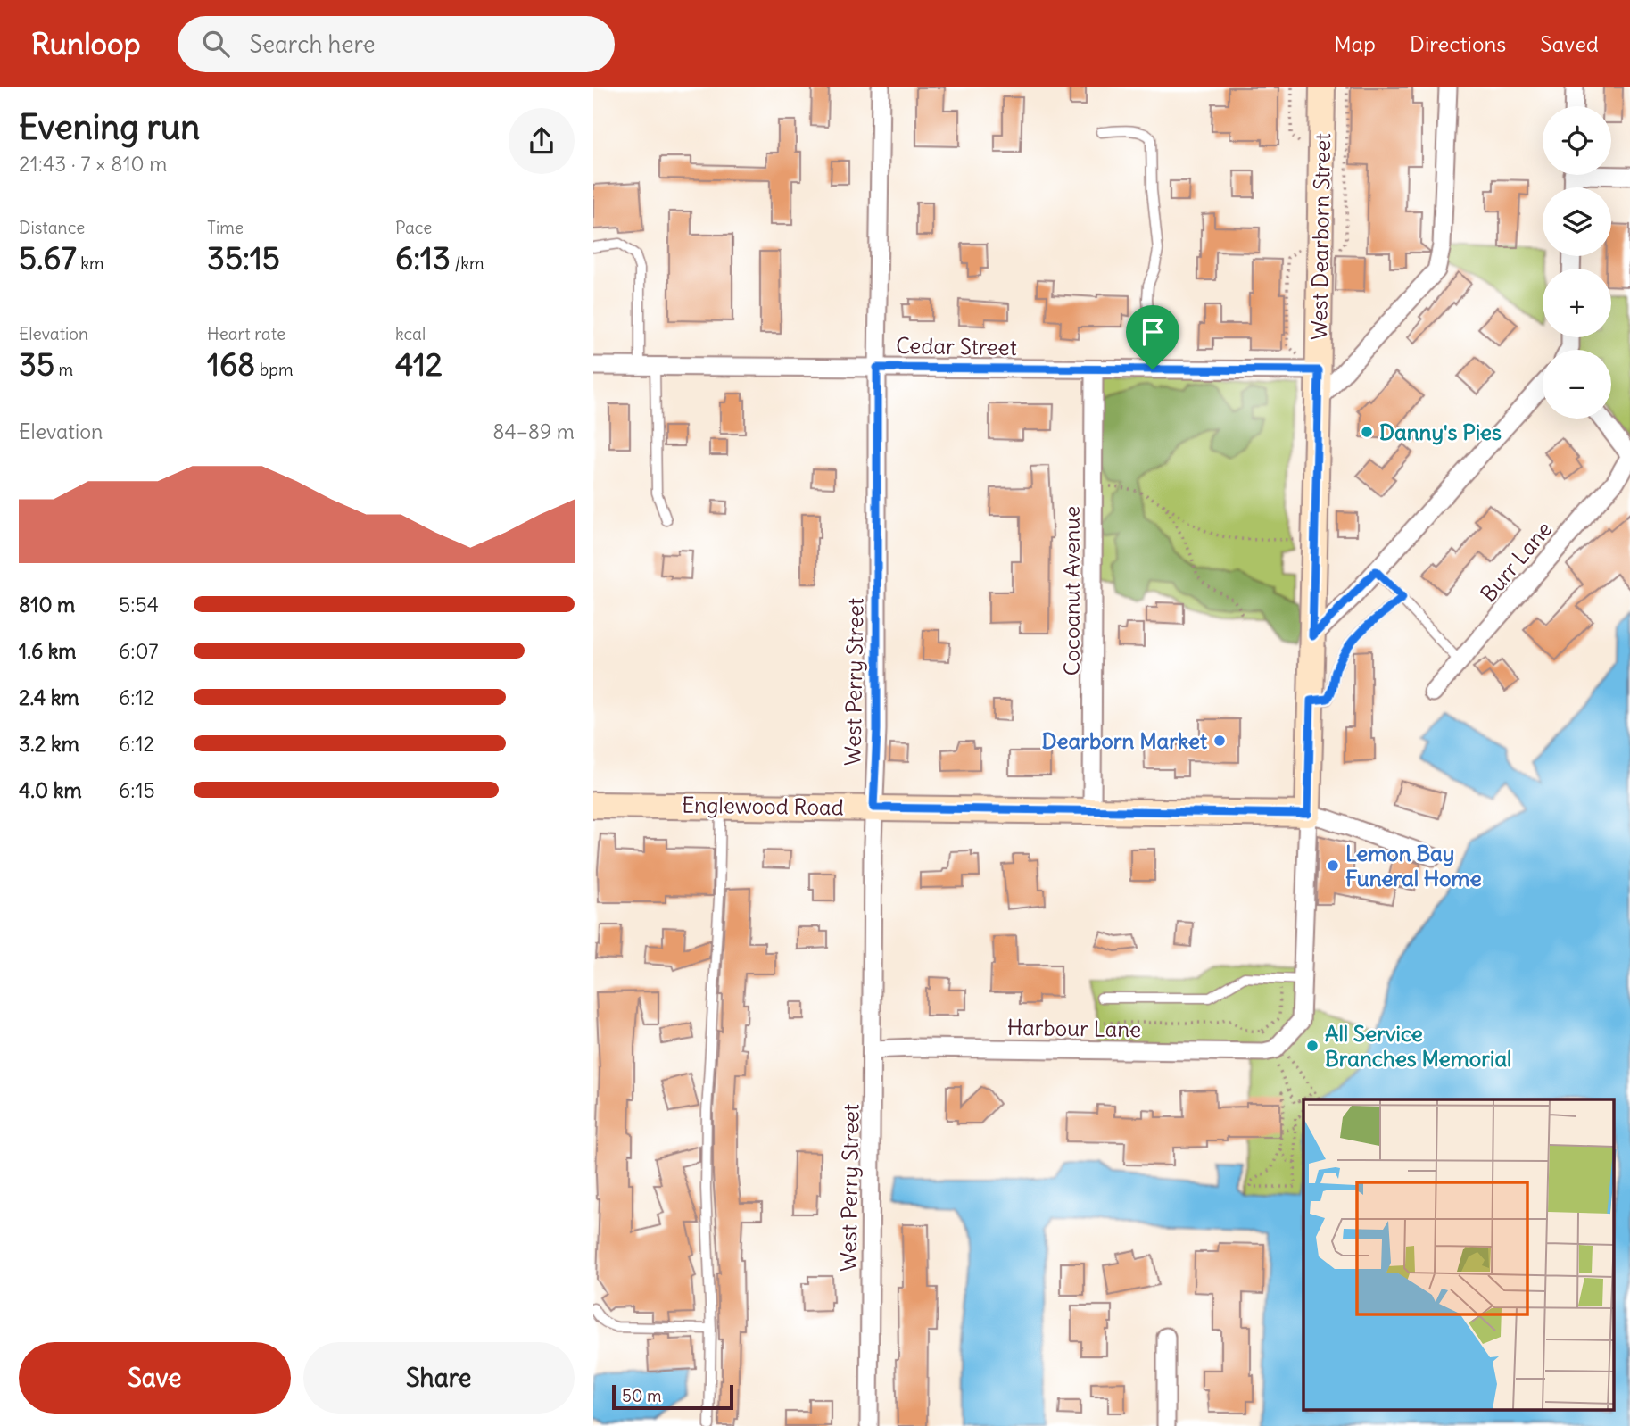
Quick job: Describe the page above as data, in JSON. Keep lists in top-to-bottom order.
{
  "streets": {
    "street": [
      "West Dearborn Street",
      "Cedar Street",
      "Burr Lane",
      "Cocoanut Avenue",
      "West Perry Street",
      "Englewood Road",
      "Harbour Lane"
    ]
  },
  "crossings": [
    ["West Dearborn Street", "Cedar Street"],
    ["West Dearborn Street", "Englewood Road"],
    ["West Dearborn Street", "Harbour Lane"],
    ["Cedar Street", "Cocoanut Avenue"],
    ["Cedar Street", "West Perry Street"],
    ["Cocoanut Avenue", "Englewood Road"],
    ["West Perry Street", "Englewood Road"],
    ["West Perry Street", "Harbour Lane"]
  ],
  "places": [
    "Danny's Pies",
    "Dearborn Market",
    "Lemon Bay Funeral Home",
    "All Service Branches Memorial"
  ],
  "scale_bar": "50 m",
  "page": {
    "header": "Runloop",
    "search": "Search here",
    "nav": ["Map", "Directions", "Saved"],
    "heading": ["Evening run", "21:43 · 7 × 810 m"],
    "map_buttons": ["+", "−"],
    "stats": [
      ["Distance", "5.67 km"],
      ["Time", "35:15"],
      ["Pace", "6:13 /km"],
      ["Elevation", "35 m"],
      ["Heart rate", "168 bpm"],
      ["kcal", "412"]
    ],
    "chart": ["Elevation", "84–89 m"],
    "list": [
      {
        "name": "810 m",
        "note": "5:54"
      },
      {
        "name": "1.6 km",
        "note": "6:07"
      },
      {
        "name": "2.4 km",
        "note": "6:12"
      },
      {
        "name": "3.2 km",
        "note": "6:12"
      },
      {
        "name": "4.0 km",
        "note": "6:15"
      }
    ],
    "buttons": ["Save", "Share"],
    "scale": "50 m"
  }
}
